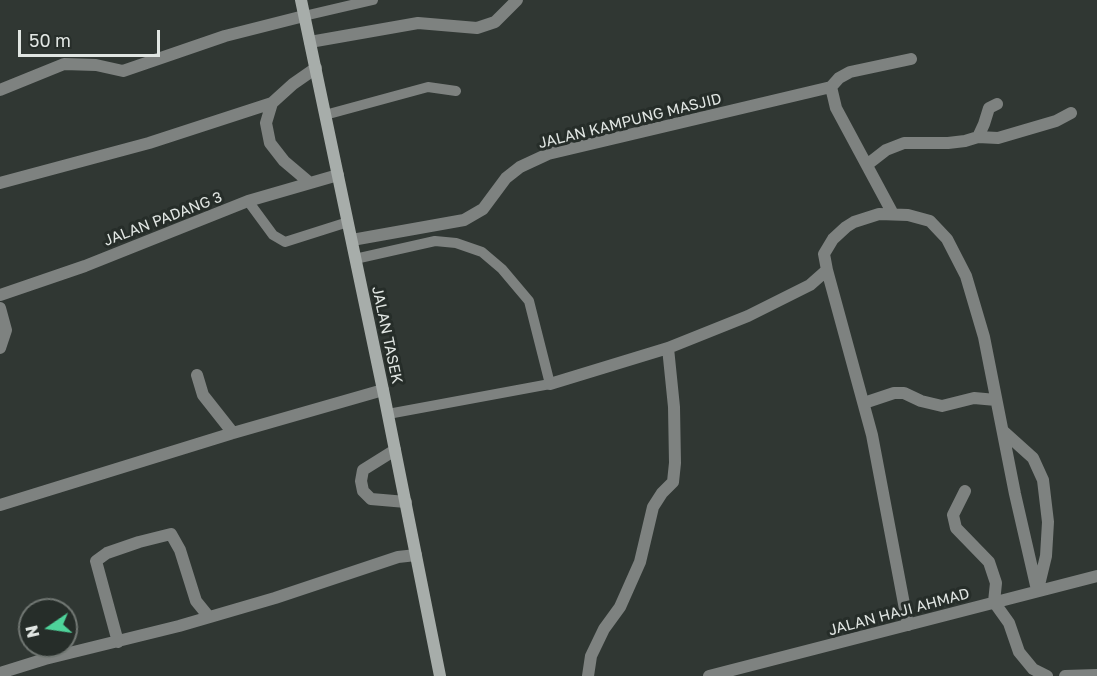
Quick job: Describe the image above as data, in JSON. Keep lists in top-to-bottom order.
{
  "streets": {
    "main road": ["JALAN TASEK"],
    "street": ["JALAN KAMPUNG MASJID", "JALAN PADANG 3", "JALAN HAJI AHMAD"]
  },
  "crossings": [
    ["JALAN KAMPUNG MASJID", "JALAN TASEK"],
    ["JALAN PADANG 3", "JALAN TASEK"]
  ],
  "scale_bar": "50 m",
  "north": "left"
}
